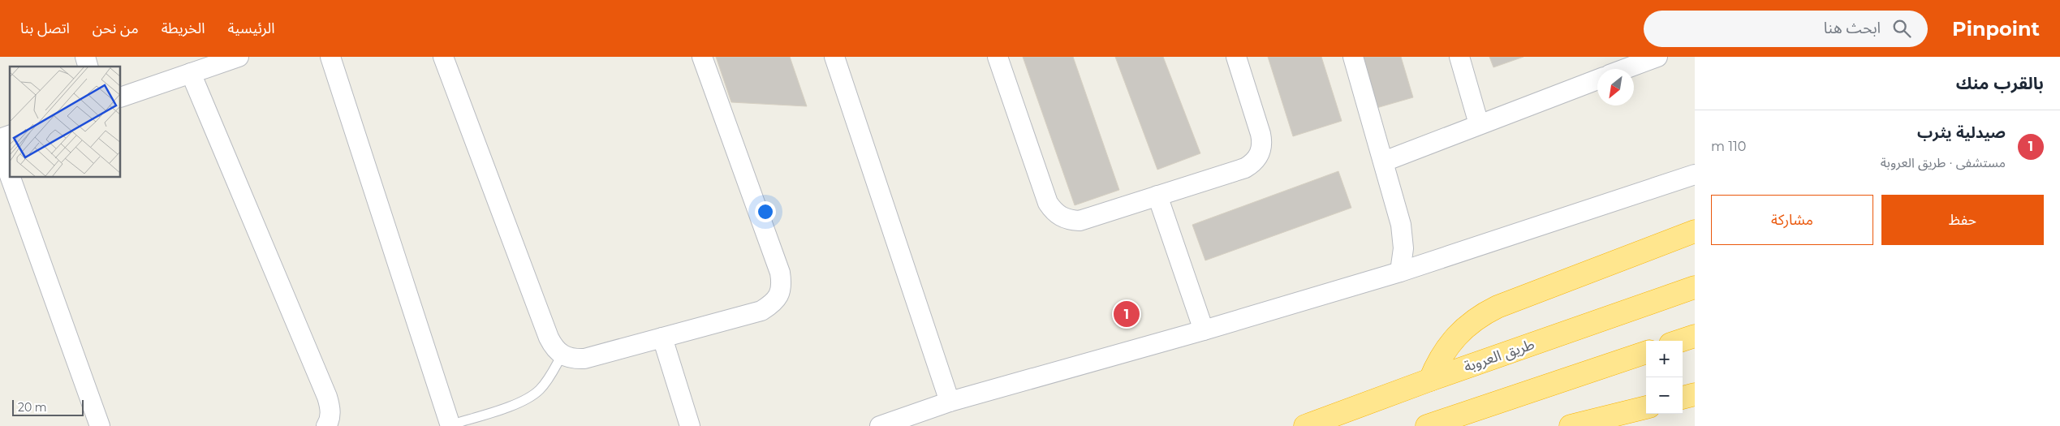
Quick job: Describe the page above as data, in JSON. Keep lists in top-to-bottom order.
{
  "streets": {
    "highway": ["طريق العروبة"]
  },
  "scale_bar": "20 m",
  "north": "bottom left",
  "page": {
    "header": "Pinpoint",
    "search": "ابحث هنا",
    "nav": [
      "الرئيسية",
      "الخريطة",
      "من نحن",
      "اتصل بنا"
    ],
    "heading": "بالقرب منك",
    "list": [
      {
        "mark": "1",
        "name": "صيدلية يثرب",
        "note": "مستشفى · طريق العروبة",
        "value": "110 m"
      }
    ],
    "buttons": ["حفظ", "مشاركة"],
    "pins": "1",
    "map_buttons": ["+", "−"],
    "scale": "20 m"
  }
}
